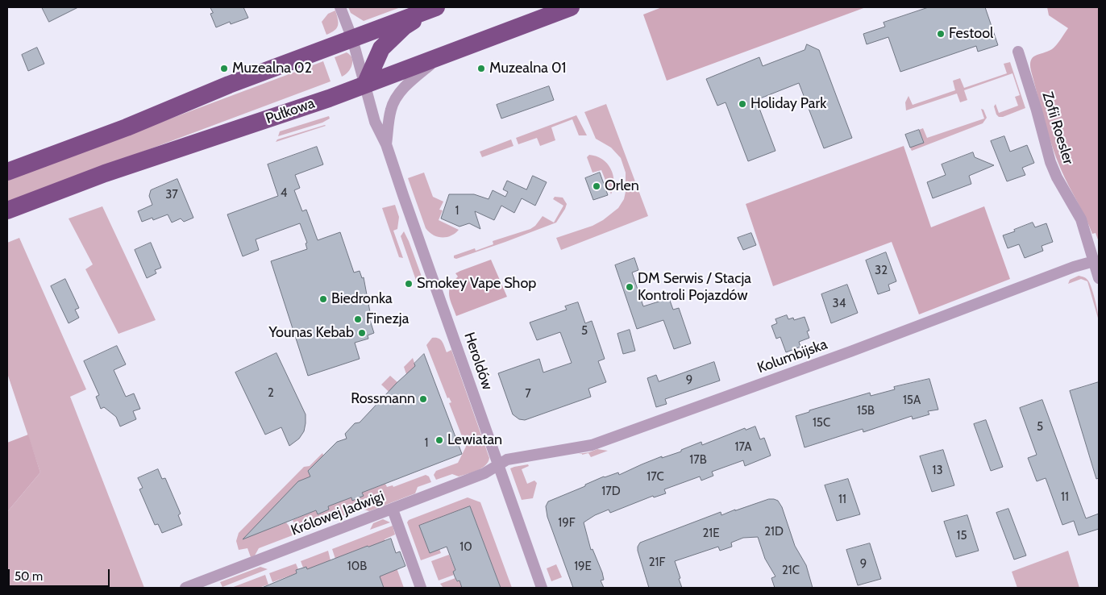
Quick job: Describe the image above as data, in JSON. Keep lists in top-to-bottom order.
{
  "streets": {
    "highway": ["Pułkowa"],
    "street": [
      "Zofii Roesler",
      "Kolumbijska",
      "Heroldów",
      "Królowej Jadwigi"
    ]
  },
  "crossings": [
    ["Pułkowa", "Heroldów"],
    ["Zofii Roesler", "Kolumbijska"],
    ["Kolumbijska", "Heroldów"],
    ["Kolumbijska", "Królowej Jadwigi"],
    ["Heroldów", "Królowej Jadwigi"]
  ],
  "places": [
    "Festool",
    "Muzealna 02",
    "Muzealna 01",
    "Holiday Park",
    "Orlen",
    "Smokey Vape Shop",
    "DM Serwis / Stacja Kontroli Pojazdów",
    "Biedronka",
    "Finezja",
    "Younas Kebab",
    "Rossmann",
    "Lewiatan"
  ],
  "house_numbers": [
    "4",
    "37",
    "1",
    "32",
    "34",
    "5",
    "9",
    "2",
    "7",
    "15A",
    "15B",
    "15C",
    "5",
    "1",
    "17A",
    "17B",
    "13",
    "17C",
    "17D",
    "11",
    "11",
    "19F",
    "21D",
    "21E",
    "15",
    "10",
    "21F",
    "9",
    "10B",
    "19E",
    "21C"
  ],
  "scale_bar": "50 m"
}
